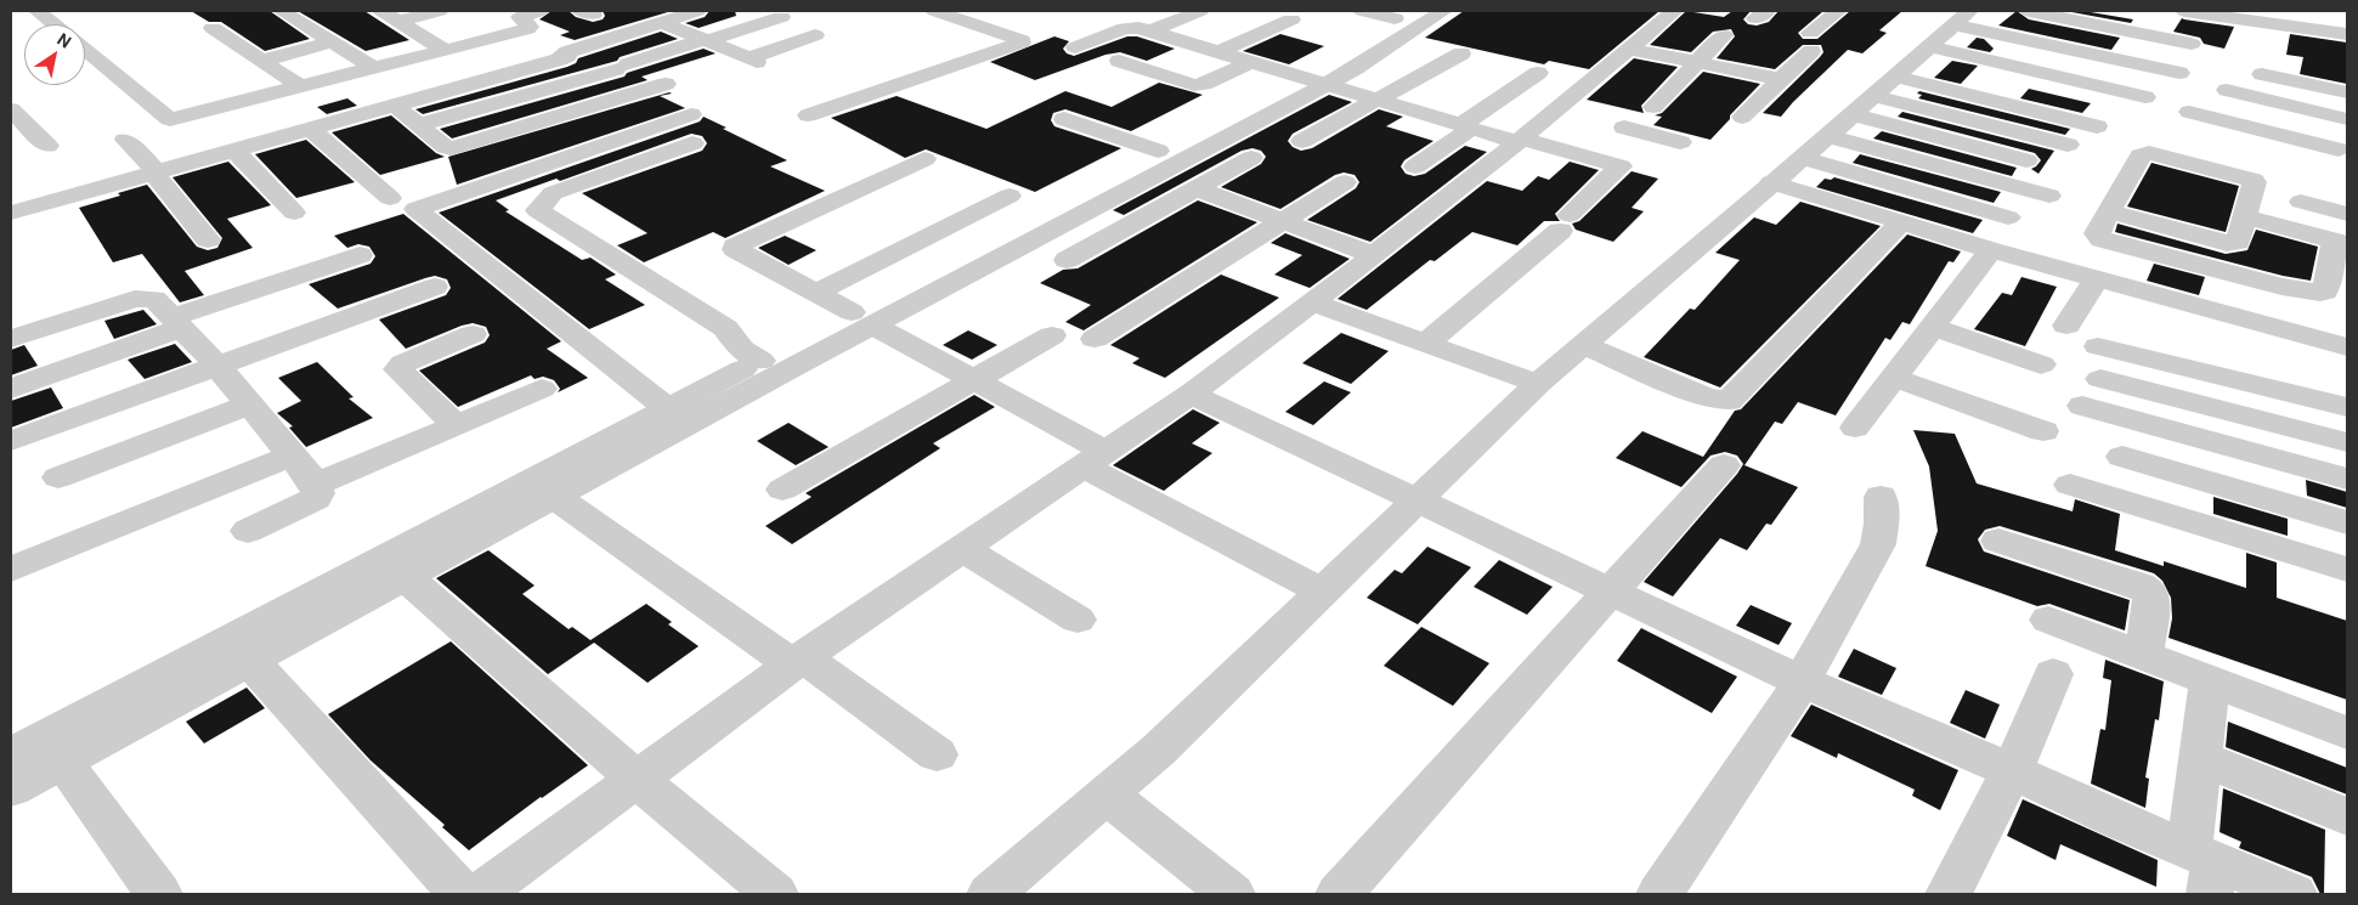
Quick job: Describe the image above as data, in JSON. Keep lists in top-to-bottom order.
{
  "north": "top right"
}
